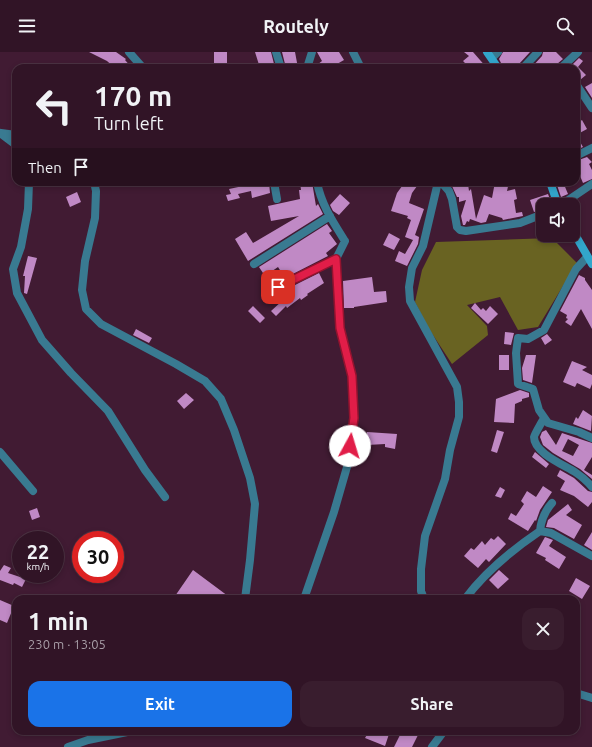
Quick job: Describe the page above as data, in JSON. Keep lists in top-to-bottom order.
{
  "page": {
    "header": "Routely",
    "turn": ["170 m", "Turn left"],
    "then": "Then",
    "speed": "22 km/h",
    "limit": "30",
    "heading": ["1 min", "230 m · 13:05"],
    "buttons": ["Exit", "Share"]
  }
}
